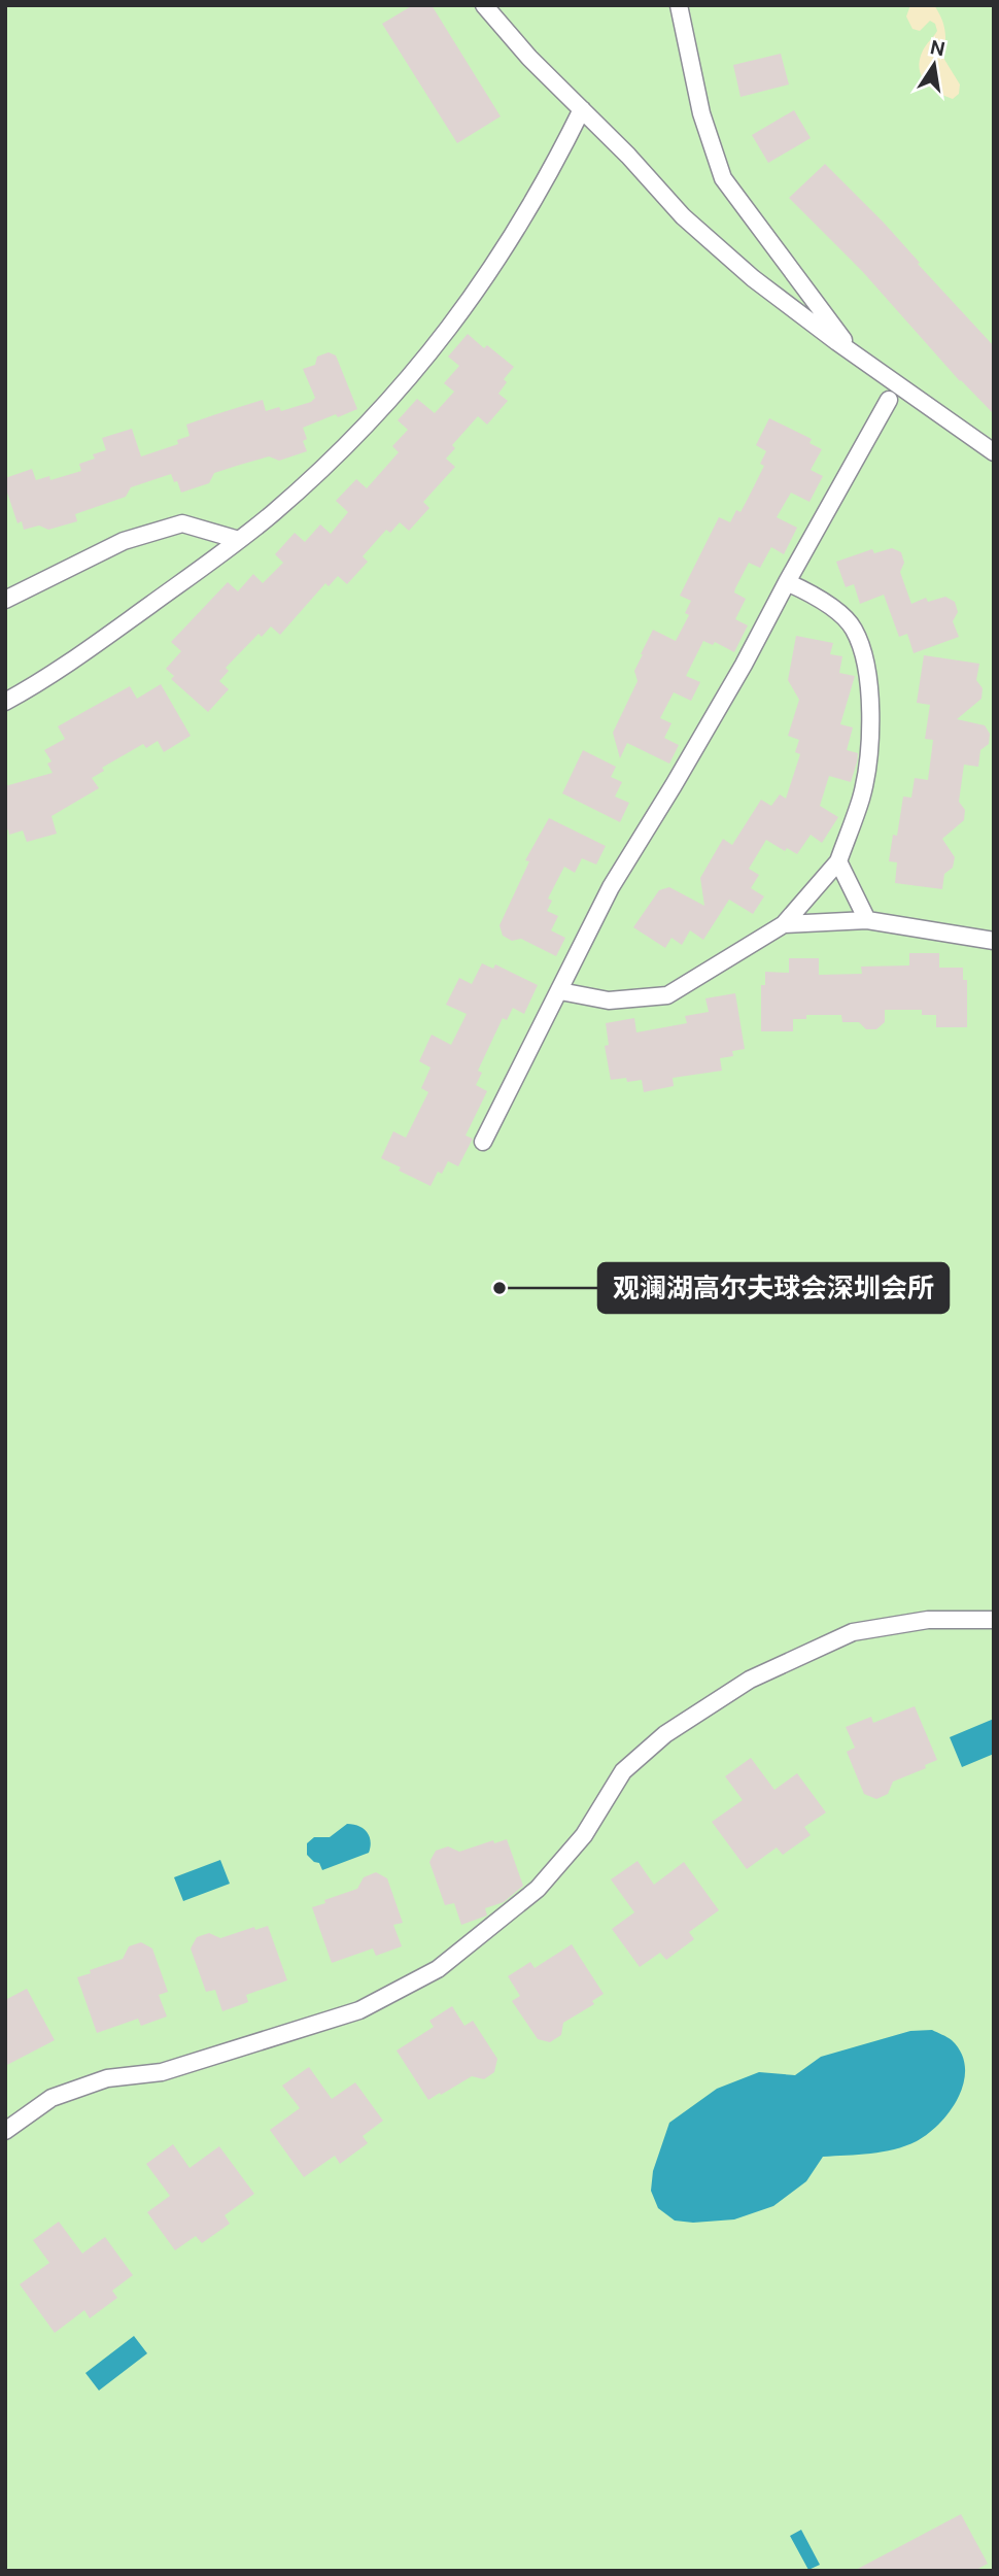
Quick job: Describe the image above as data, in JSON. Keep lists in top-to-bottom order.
{
  "places": ["观澜湖高尔夫球会深圳会所"],
  "north": "top"
}
